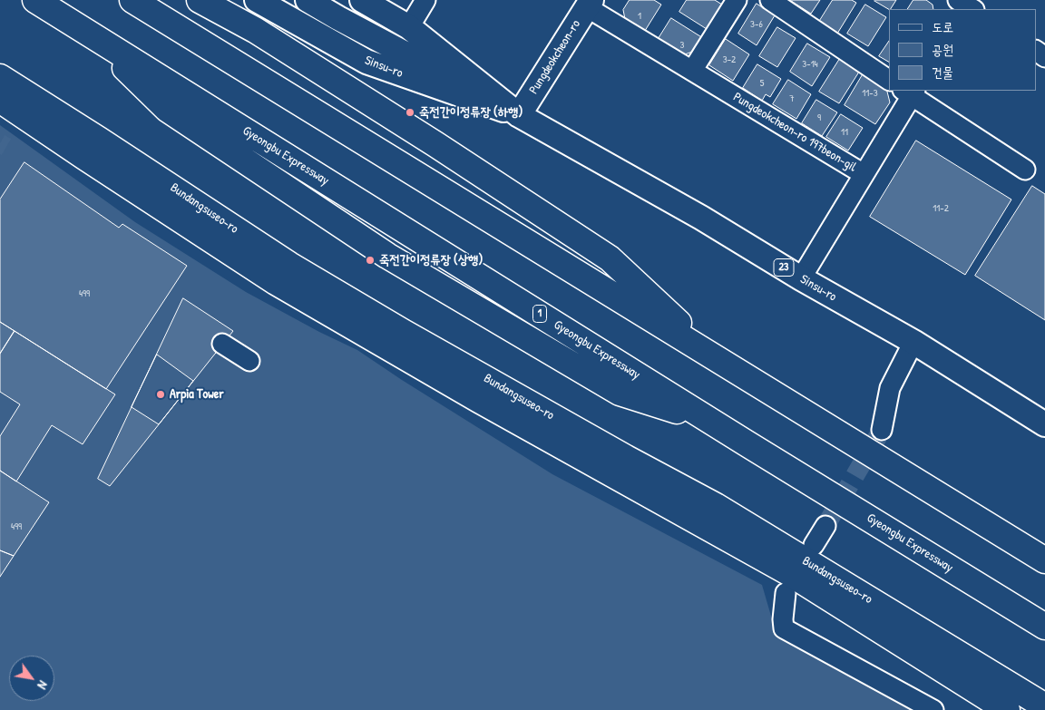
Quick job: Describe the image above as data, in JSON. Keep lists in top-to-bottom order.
{
  "streets": {
    "highway": ["Gyeongbu Expressway", "Bundangsuseo-ro", "1"],
    "main road": ["Pungdeokcheon-ro", "Sinsu-ro", "23"],
    "street": ["Pungdeokcheon-ro 197beon-gil"]
  },
  "crossings": [
    ["Pungdeokcheon-ro", "Sinsu-ro"],
    ["Pungdeokcheon-ro", "Pungdeokcheon-ro 197beon-gil"],
    ["Pungdeokcheon-ro", "23"],
    ["Sinsu-ro", "23"]
  ],
  "places": ["죽전간이정류장 (하행)", "죽전간이정류장 (상행)", "Arpia Tower"],
  "house_numbers": [
    "1",
    "3-6",
    "3",
    "3-2",
    "3-14",
    "5",
    "11-3",
    "7",
    "9",
    "11",
    "11-2",
    "499",
    "499"
  ],
  "legend": ["도로", "공원", "건물"],
  "north": "bottom right"
}
